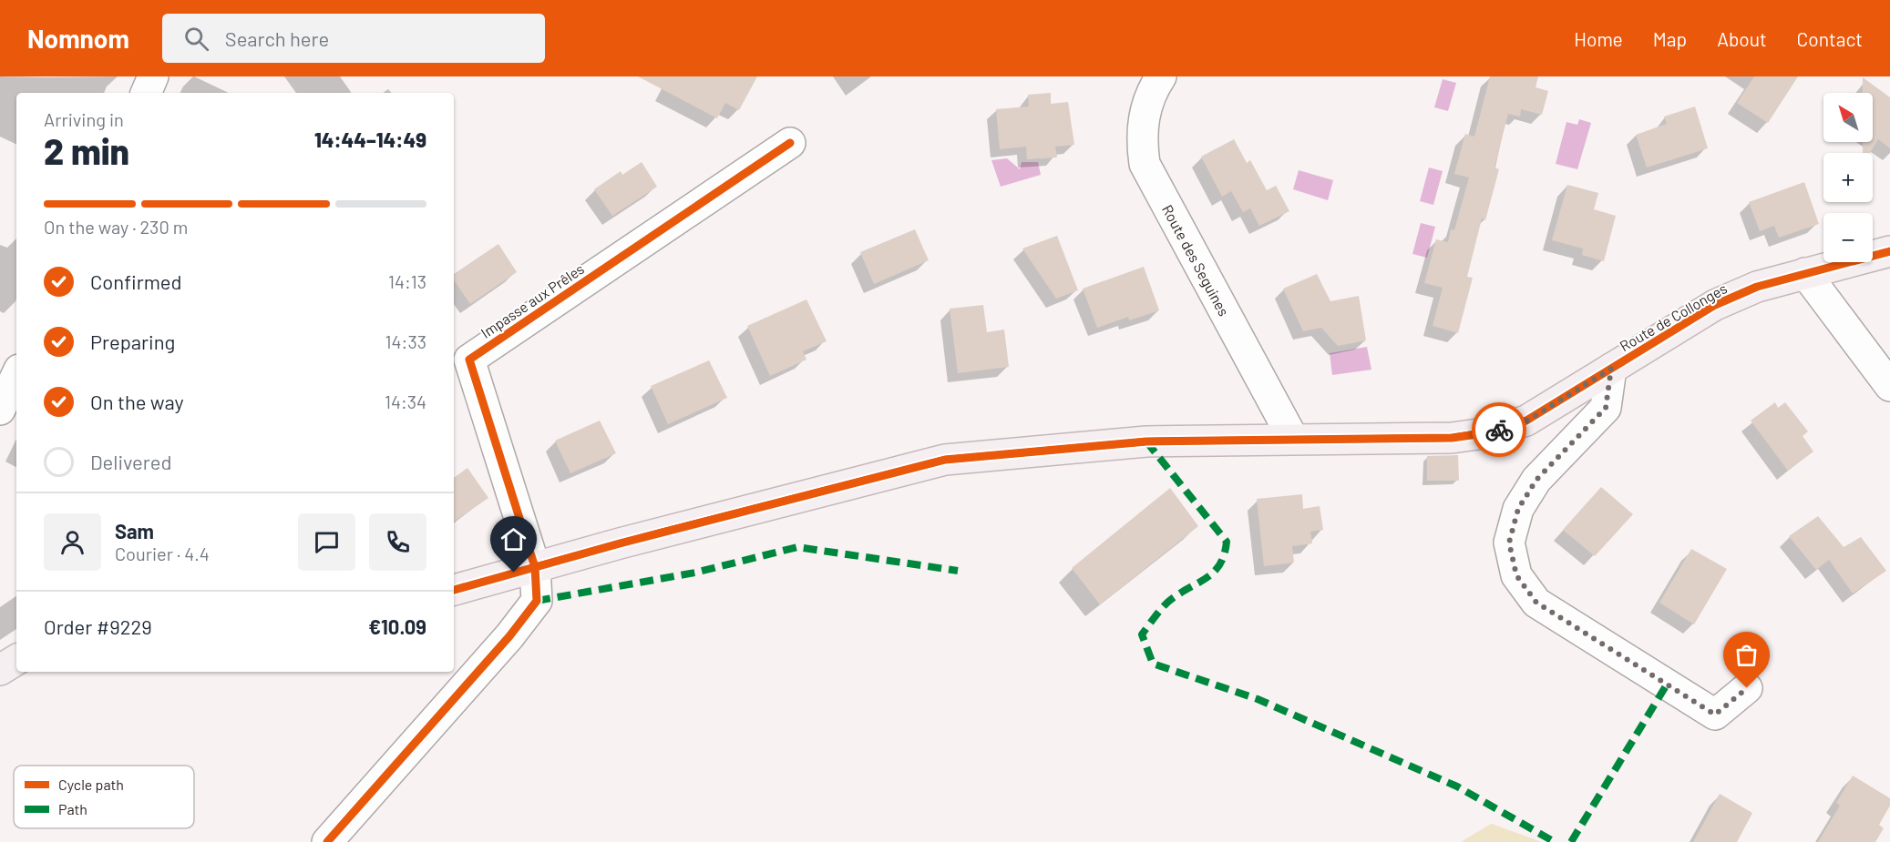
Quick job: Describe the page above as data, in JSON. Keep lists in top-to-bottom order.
{
  "streets": {
    "main road": ["Route de Collonges"],
    "street": ["Route des Seguines", "Impasse aux Prêles"]
  },
  "crossings": [
    ["Route des Seguines", "Route de Collonges"],
    ["Impasse aux Prêles", "Route de Collonges"]
  ],
  "legend": ["Cycle path", "Path"],
  "north": "top left",
  "page": {
    "header": "Nomnom",
    "search": "Search here",
    "nav": [
      "Home",
      "Map",
      "About",
      "Contact"
    ],
    "map_buttons": ["+", "−"],
    "heading": ["2 min", "Arriving in", "14:44–14:49"],
    "panel": [
      "Sam",
      "Courier · 4.4",
      "Order #9229",
      "€10.09"
    ],
    "bar": "On the way · 230 m",
    "list": [
      ["Confirmed", "14:13"],
      ["Preparing", "14:33"],
      ["On the way", "14:34"],
      "Delivered"
    ]
  }
}
